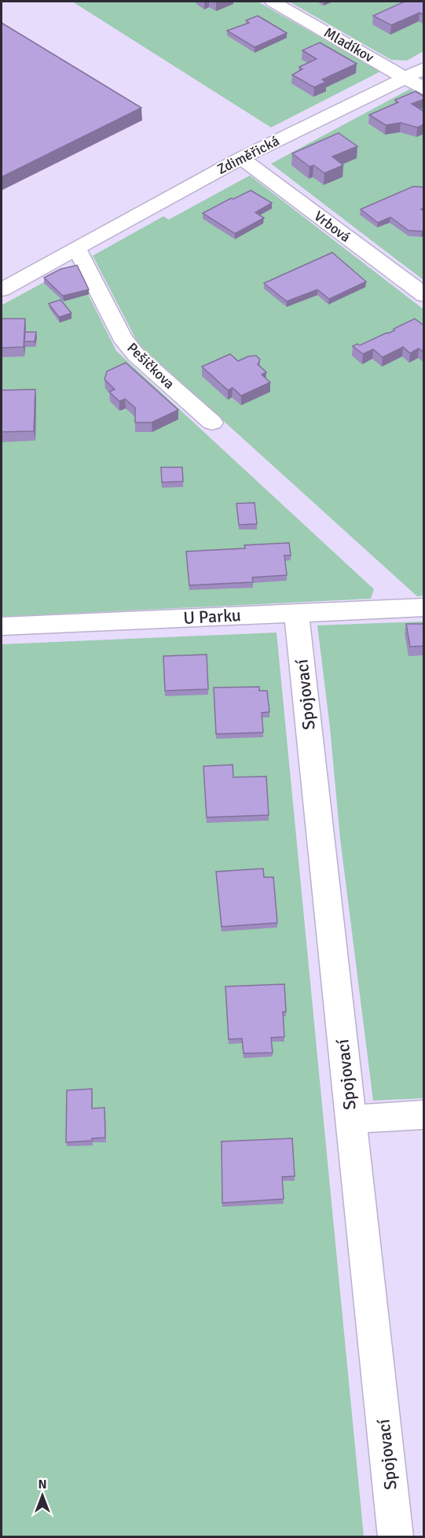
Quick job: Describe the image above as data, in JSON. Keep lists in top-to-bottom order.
{
  "streets": {
    "street": [
      "Mladíkov",
      "Zdiměřická",
      "Vrbová",
      "Pešičkova",
      "U Parku",
      "Spojovací"
    ]
  },
  "crossings": [
    ["Mladíkov", "Zdiměřická"],
    ["Zdiměřická", "Vrbová"],
    ["Zdiměřická", "Pešičkova"],
    ["U Parku", "Spojovací"]
  ],
  "north": "top"
}
